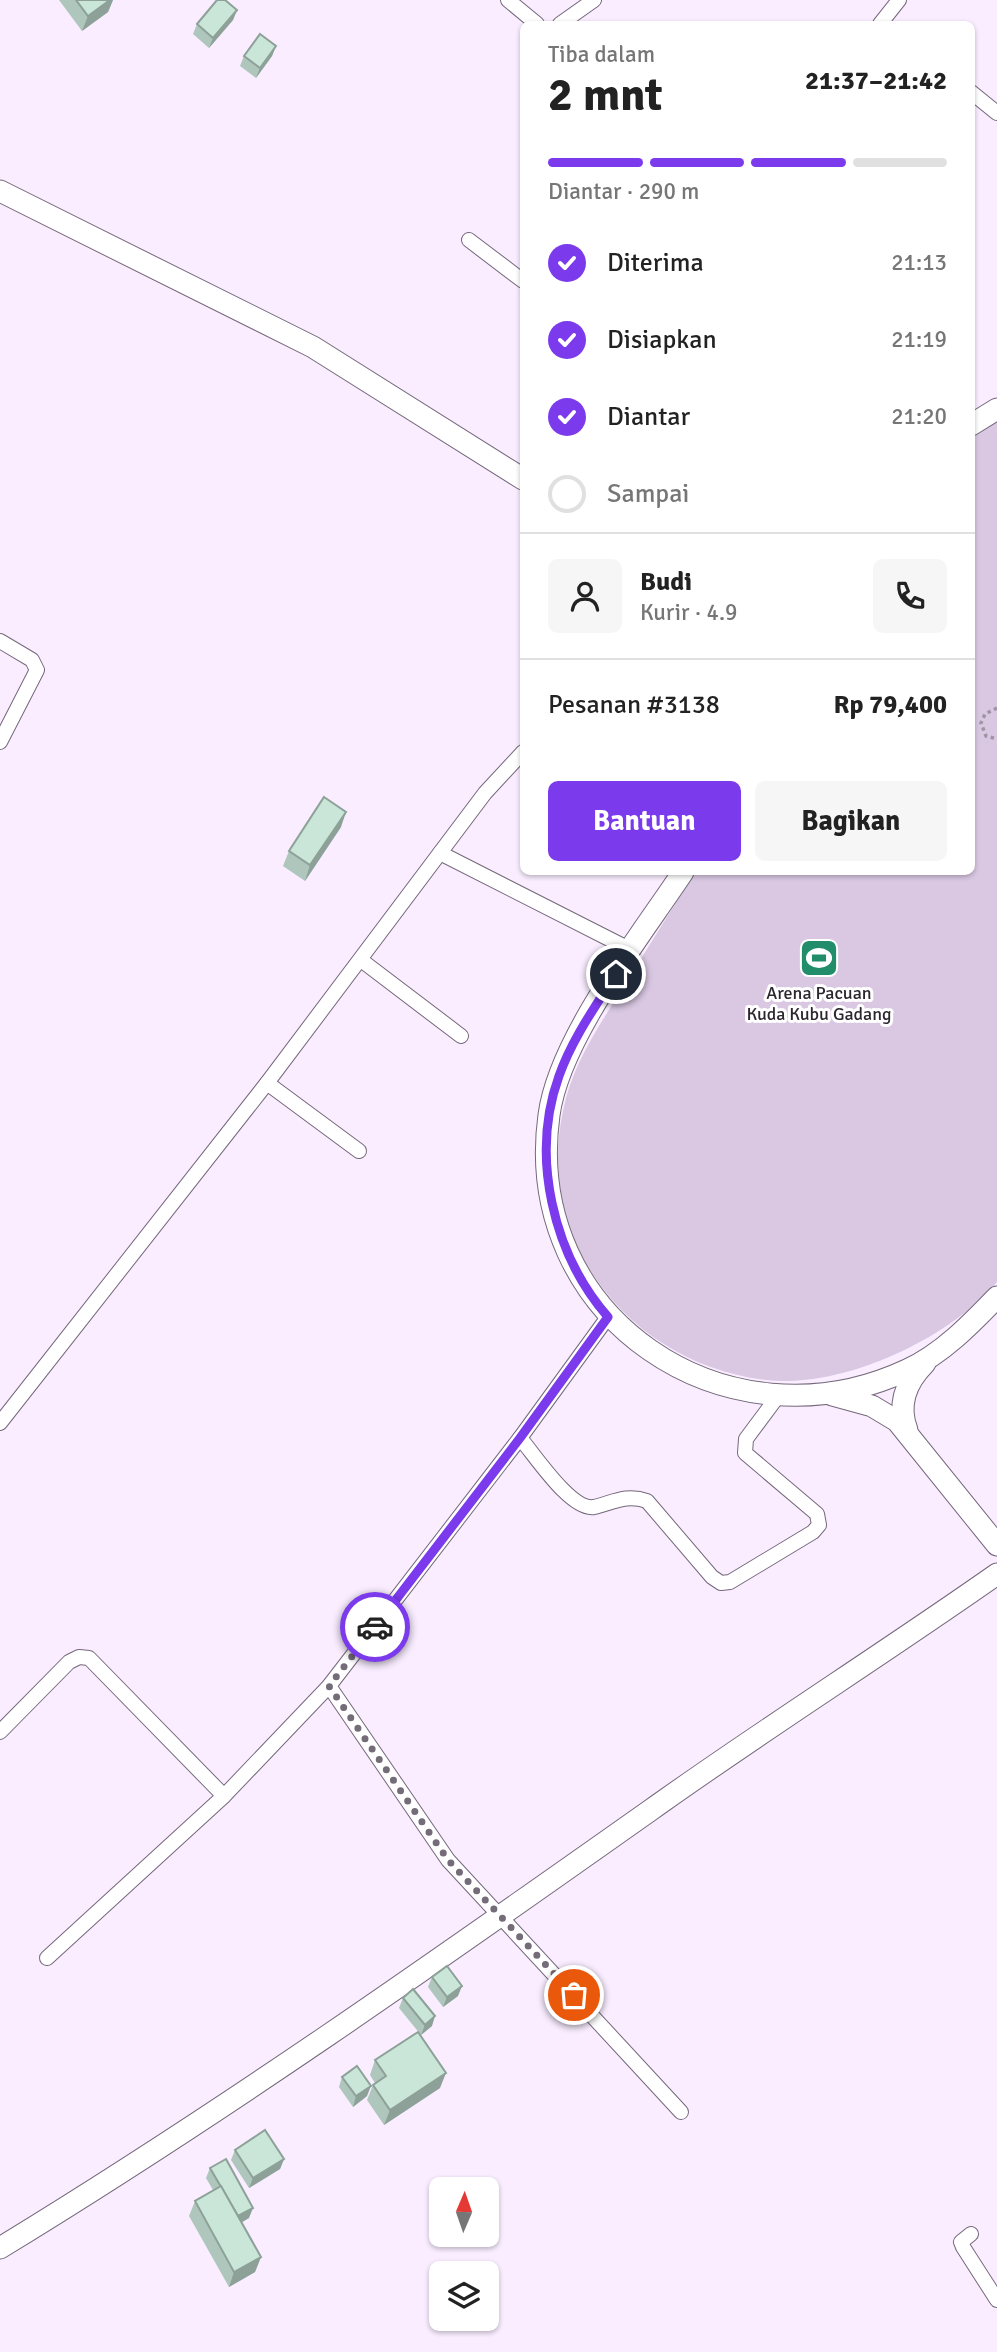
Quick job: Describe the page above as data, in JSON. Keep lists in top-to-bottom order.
{
  "places": {
    "sports": ["Arena Pacuan Kuda Kubu Gadang"]
  },
  "north": "top",
  "page": {
    "heading": ["2 mnt", "Tiba dalam", "21:37–21:42"],
    "panel": [
      "Budi",
      "Kurir · 4.9",
      "Pesanan #3138",
      "Rp 79,400"
    ],
    "bar": "Diantar · 290 m",
    "list": [
      ["Diterima", "21:13"],
      ["Disiapkan", "21:19"],
      ["Diantar", "21:20"],
      "Sampai"
    ],
    "buttons": ["Bantuan", "Bagikan"]
  }
}
